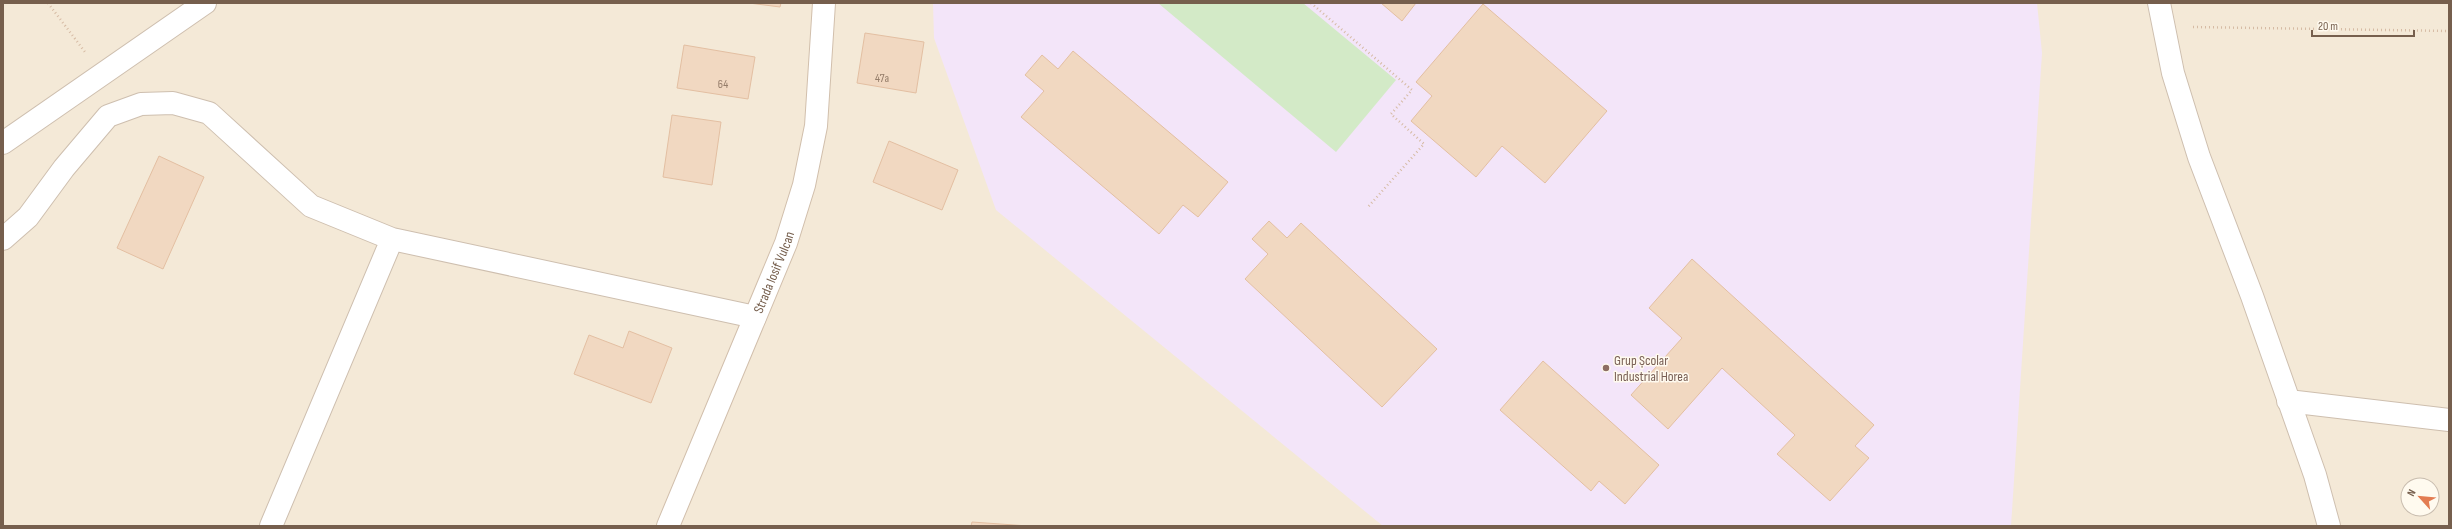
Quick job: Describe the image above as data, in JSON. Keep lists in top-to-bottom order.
{
  "streets": {
    "street": ["Strada Iosif Vulcan"]
  },
  "places": ["Grup Școlar Industrial Horea"],
  "house_numbers": ["47a", "64"],
  "scale_bar": "20 m",
  "north": "top left"
}
